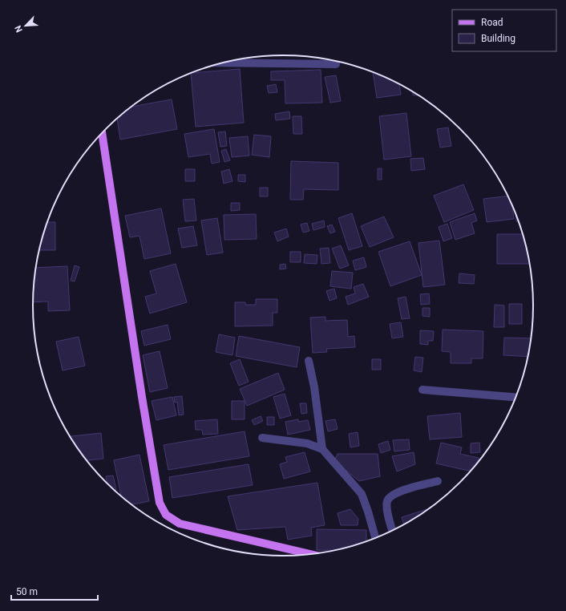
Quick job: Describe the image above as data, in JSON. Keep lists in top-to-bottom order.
{
  "legend": ["Road", "Building"],
  "scale_bar": "50 m",
  "north": "bottom left"
}
